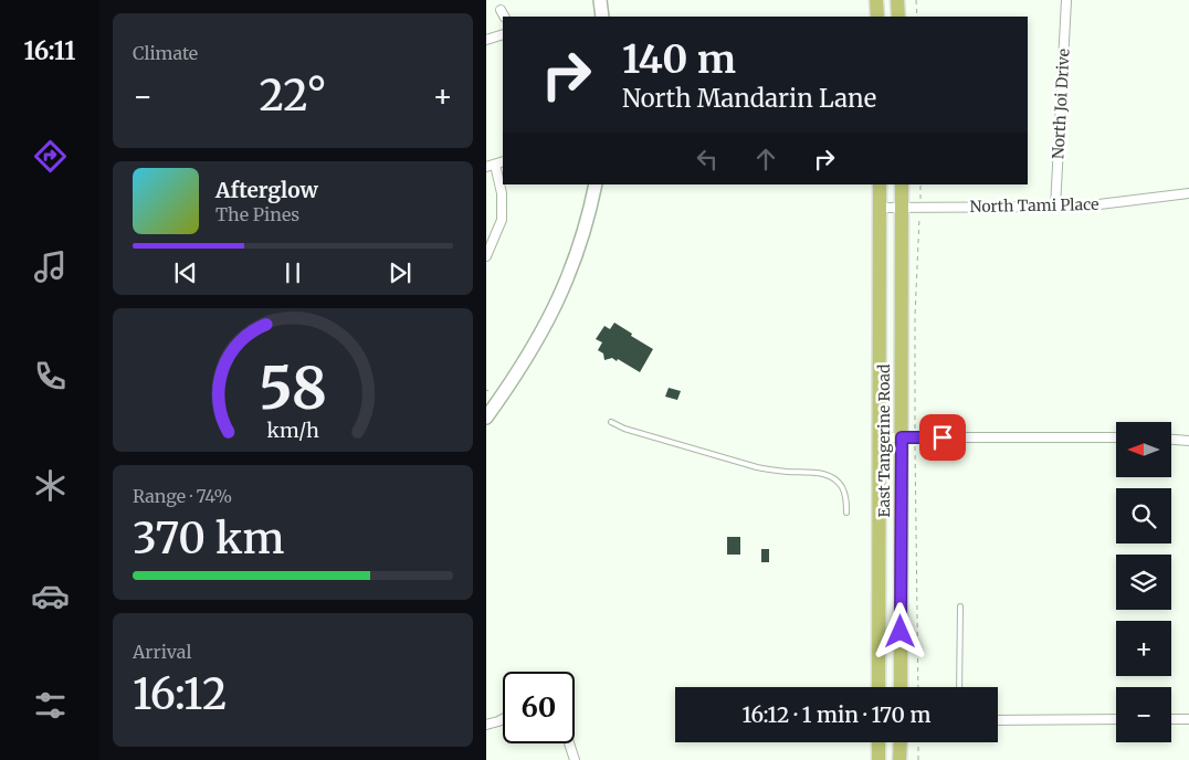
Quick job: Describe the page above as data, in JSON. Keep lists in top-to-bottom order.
{
  "streets": {
    "main road": ["East Tangerine Road"],
    "street": ["North Joi Drive", "North Tami Place"]
  },
  "crossings": [
    ["North Joi Drive", "North Tami Place"],
    ["North Tami Place", "East Tangerine Road"]
  ],
  "north": "left",
  "page": {
    "tabs": "16:11",
    "tile": [
      "Climate",
      ["Range · 74%", "370 km"],
      ["Arrival", "16:12"]
    ],
    "turn": ["140 m", "North Mandarin Lane"],
    "heat": ["−", "22°", "+"],
    "song": ["Afterglow", "The Pines"],
    "map_buttons": ["+", "−"],
    "limit": "60",
    "trip": "16:12 · 1 min · 170 m",
    "gauge": ["58", "km/h"]
  }
}
